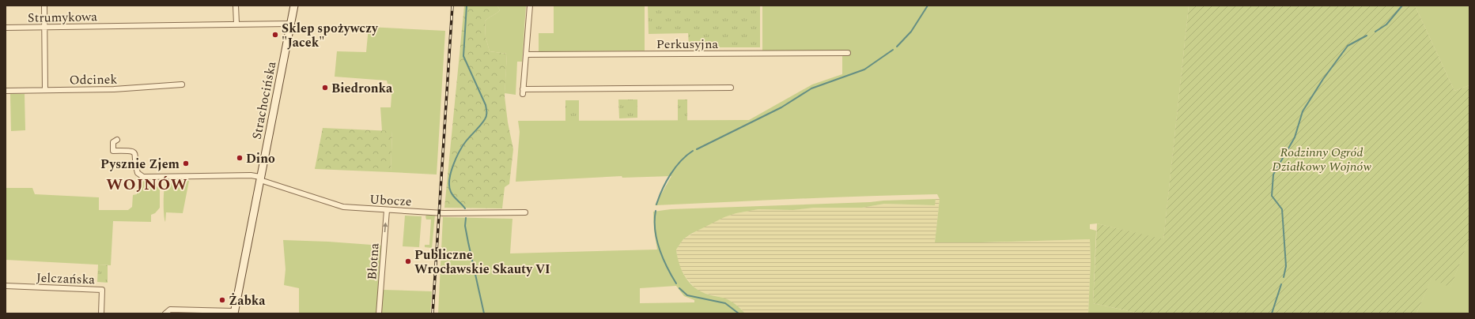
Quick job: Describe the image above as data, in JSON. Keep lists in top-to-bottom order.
{
  "streets": {
    "main road": ["Strachocińska"],
    "street": [
      "Strumykowa",
      "Perkusyjna",
      "Odcinek",
      "Ubocze",
      "Błotna",
      "Jelczańska"
    ]
  },
  "crossings": [
    ["Strumykowa", "Strachocińska"],
    ["Strachocińska", "Ubocze"],
    ["Ubocze", "Błotna"]
  ],
  "one_way": ["Błotna"],
  "districts": ["WOJNÓW"],
  "parks": ["Rodzinny Ogród Działkowy Wojnów"],
  "places": [
    "Sklep spożywczy \"Jacek\"",
    "Biedronka",
    "Dino",
    "Pysznie Zjem",
    "Publiczne Wrocławskie Skauty VI",
    "Żabka"
  ]
}
